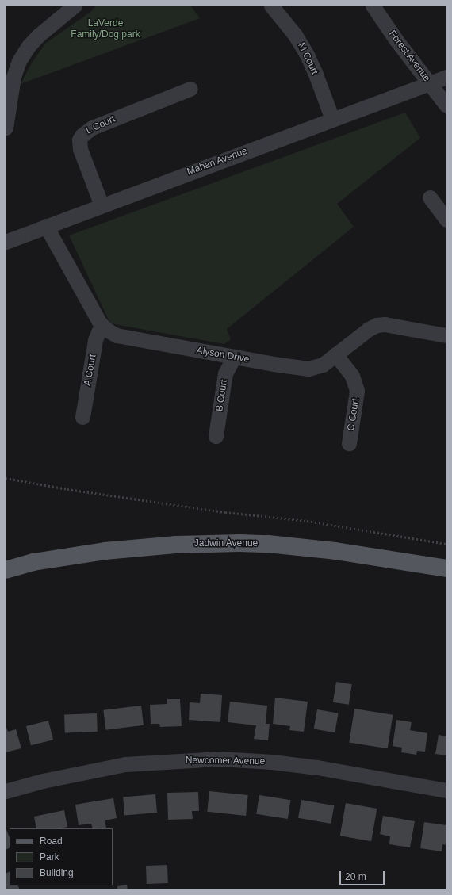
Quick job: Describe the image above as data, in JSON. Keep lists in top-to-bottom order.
{
  "streets": {
    "main road": ["Jadwin Avenue"],
    "street": [
      "Forest Avenue",
      "M Court",
      "L Court",
      "Mahan Avenue",
      "Alyson Drive",
      "A Court",
      "B Court",
      "C Court",
      "Newcomer Avenue"
    ]
  },
  "crossings": [
    ["Forest Avenue", "Mahan Avenue"],
    ["M Court", "Mahan Avenue"],
    ["L Court", "Mahan Avenue"],
    ["Mahan Avenue", "Alyson Drive"],
    ["Alyson Drive", "A Court"],
    ["Alyson Drive", "B Court"],
    ["Alyson Drive", "C Court"]
  ],
  "parks": ["LaVerde Family/Dog park"],
  "legend": ["Road", "Park", "Building"],
  "scale_bar": "20 m"
}
